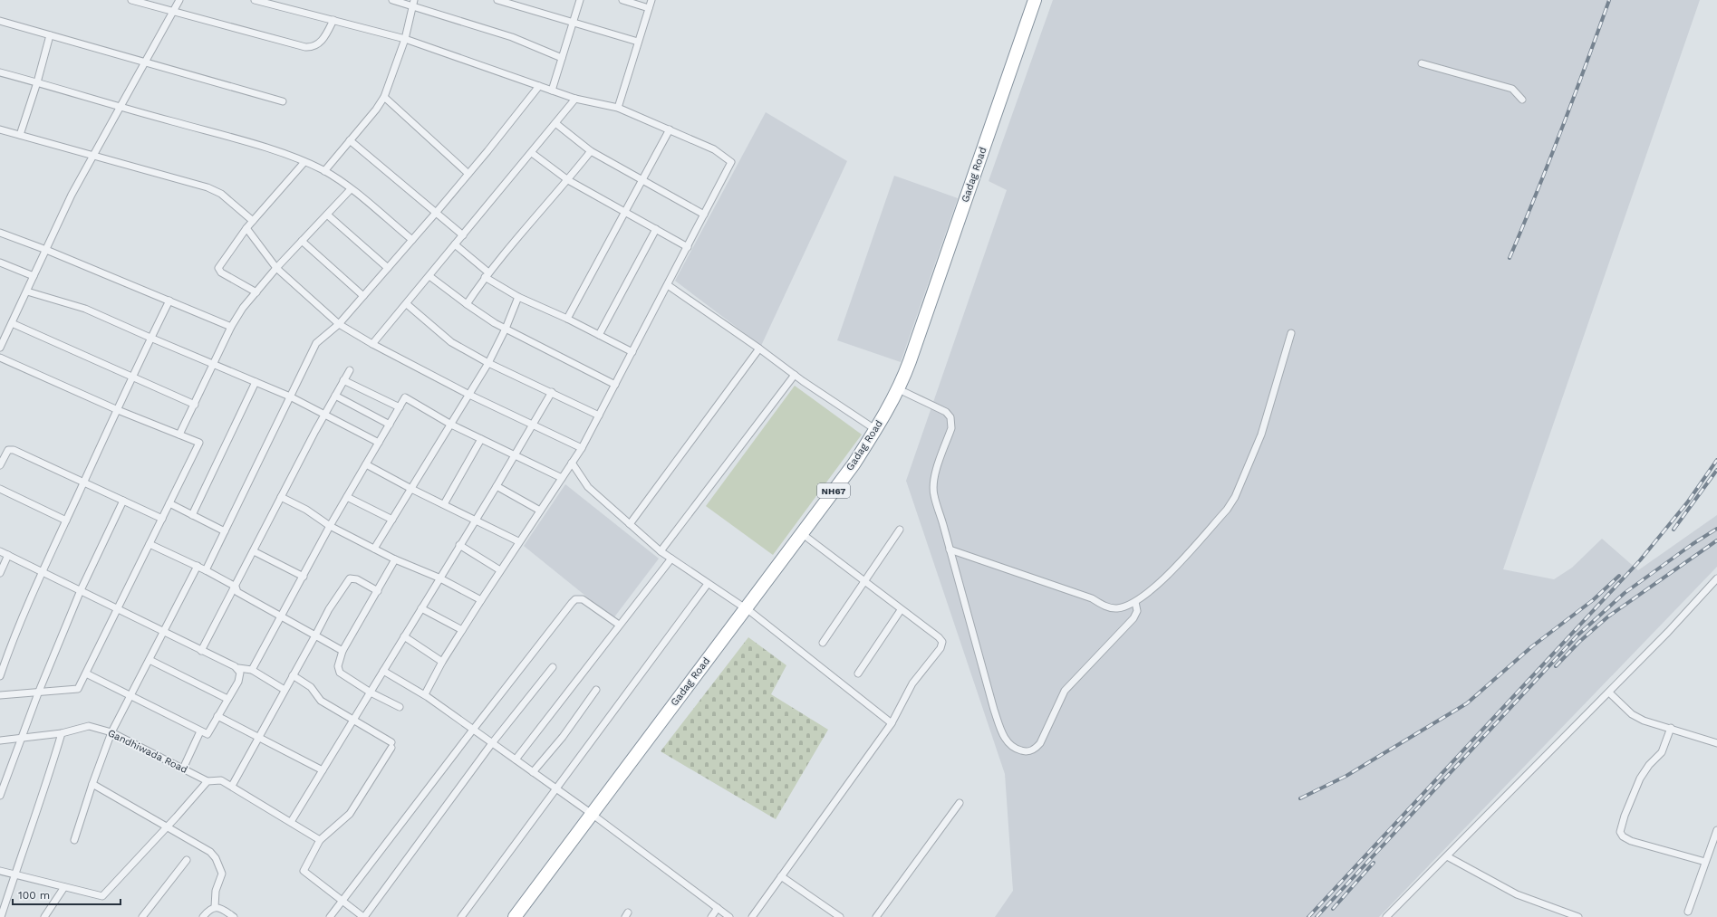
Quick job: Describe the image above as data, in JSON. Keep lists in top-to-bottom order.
{
  "streets": {
    "highway": ["Gadag Road", "NH67"],
    "street": ["Gandhiwada Road"]
  },
  "scale_bar": "100 m"
}
